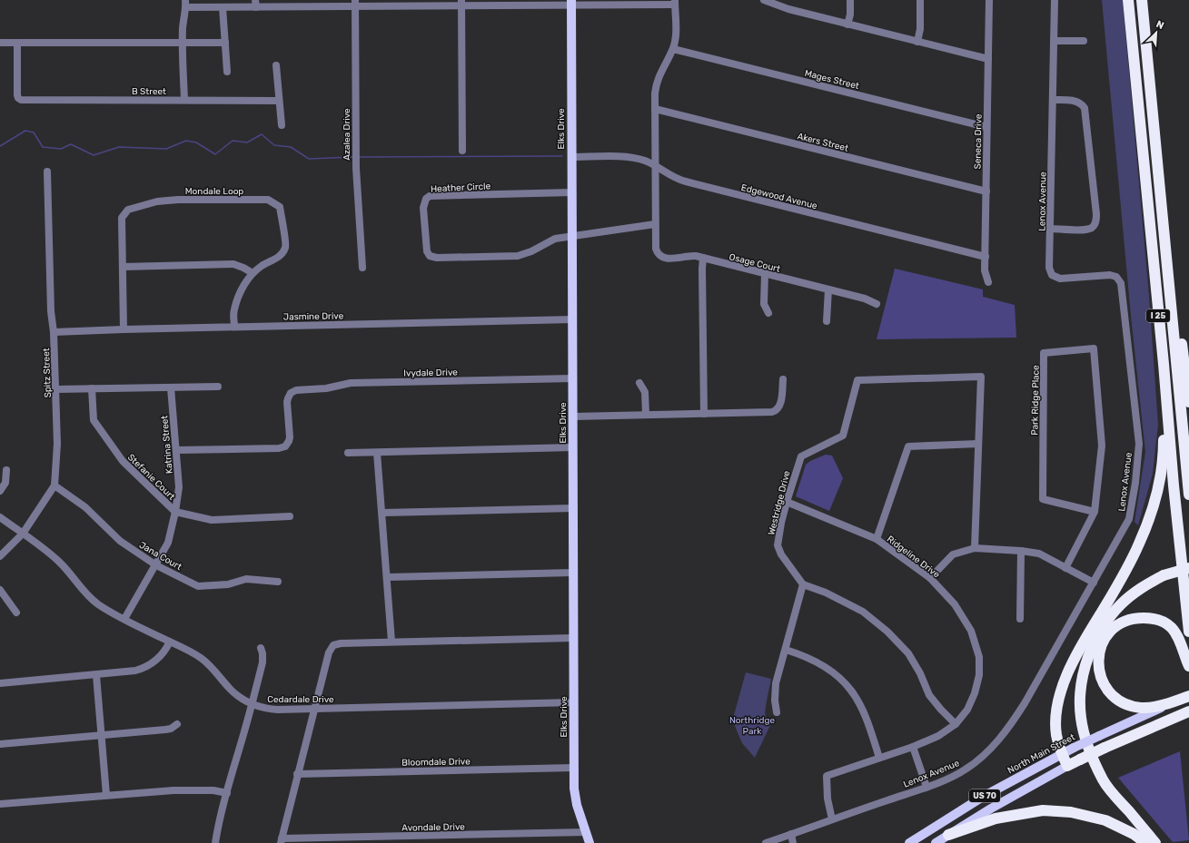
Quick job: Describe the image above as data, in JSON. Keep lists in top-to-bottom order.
{
  "streets": {
    "highway": ["I 25", "North Main Street", "US 70"],
    "main road": ["Elks Drive"],
    "street": [
      "Mages Street",
      "B Street",
      "Azalea Drive",
      "Akers Street",
      "Seneca Drive",
      "Heather Circle",
      "Mondale Loop",
      "Edgewood Avenue",
      "Lenox Avenue",
      "Osage Court",
      "Jasmine Drive",
      "Ivydale Drive",
      "Spitz Street",
      "Park Ridge Place",
      "Katrina Street",
      "Stefanie Court",
      "Westridge Drive",
      "Jana Court",
      "Ridgeline Drive",
      "Cedardale Drive",
      "Bloomdale Drive",
      "Avondale Drive"
    ]
  },
  "crossings": [
    ["Mages Street", "Seneca Drive"],
    ["Elks Drive", "Heather Circle"],
    ["Elks Drive", "Edgewood Avenue"],
    ["Elks Drive", "Jasmine Drive"],
    ["Elks Drive", "Ivydale Drive"],
    ["Elks Drive", "Cedardale Drive"],
    ["Elks Drive", "Bloomdale Drive"],
    ["Elks Drive", "Avondale Drive"],
    ["Akers Street", "Seneca Drive"],
    ["Seneca Drive", "Edgewood Avenue"],
    ["Heather Circle", "Osage Court"],
    ["Mondale Loop", "Jasmine Drive"],
    ["Lenox Avenue", "Ridgeline Drive"],
    ["Jasmine Drive", "Spitz Street"],
    ["Ivydale Drive", "Katrina Street"],
    ["Spitz Street", "Jana Court"],
    ["Spitz Street", "Cedardale Drive"],
    ["Katrina Street", "Stefanie Court"],
    ["Katrina Street", "Jana Court"],
    ["Katrina Street", "Cedardale Drive"],
    ["Westridge Drive", "Ridgeline Drive"]
  ],
  "parks": ["Northridge Park"],
  "north": "top right"
}
